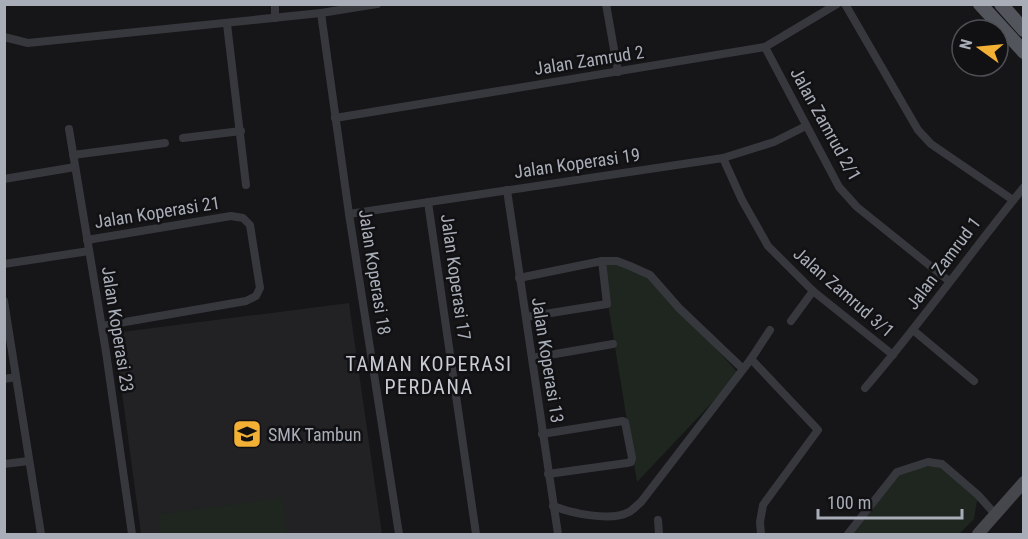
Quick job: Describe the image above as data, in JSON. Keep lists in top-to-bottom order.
{
  "streets": {
    "street": [
      "Jalan Zamrud 2",
      "Jalan Zamrud 2/1",
      "Jalan Koperasi 19",
      "Jalan Koperasi 21",
      "Jalan Zamrud 1",
      "Jalan Koperasi 18",
      "Jalan Koperasi 17",
      "Jalan Zamrud 3/1",
      "Jalan Koperasi 23",
      "Jalan Koperasi 13"
    ]
  },
  "crossings": [
    ["Jalan Zamrud 2", "Jalan Zamrud 2/1"],
    ["Jalan Zamrud 2", "Jalan Koperasi 18"],
    ["Jalan Zamrud 2/1", "Jalan Koperasi 19"],
    ["Jalan Zamrud 2/1", "Jalan Zamrud 1"],
    ["Jalan Koperasi 19", "Jalan Koperasi 18"],
    ["Jalan Koperasi 19", "Jalan Koperasi 17"],
    ["Jalan Koperasi 19", "Jalan Zamrud 3/1"],
    ["Jalan Koperasi 19", "Jalan Koperasi 13"],
    ["Jalan Koperasi 21", "Jalan Koperasi 23"],
    ["Jalan Zamrud 1", "Jalan Zamrud 3/1"]
  ],
  "districts": ["TAMAN KOPERASI PERDANA"],
  "places": {
    "school or university": ["SMK Tambun"]
  },
  "scale_bar": "100 m",
  "north": "left"
}
